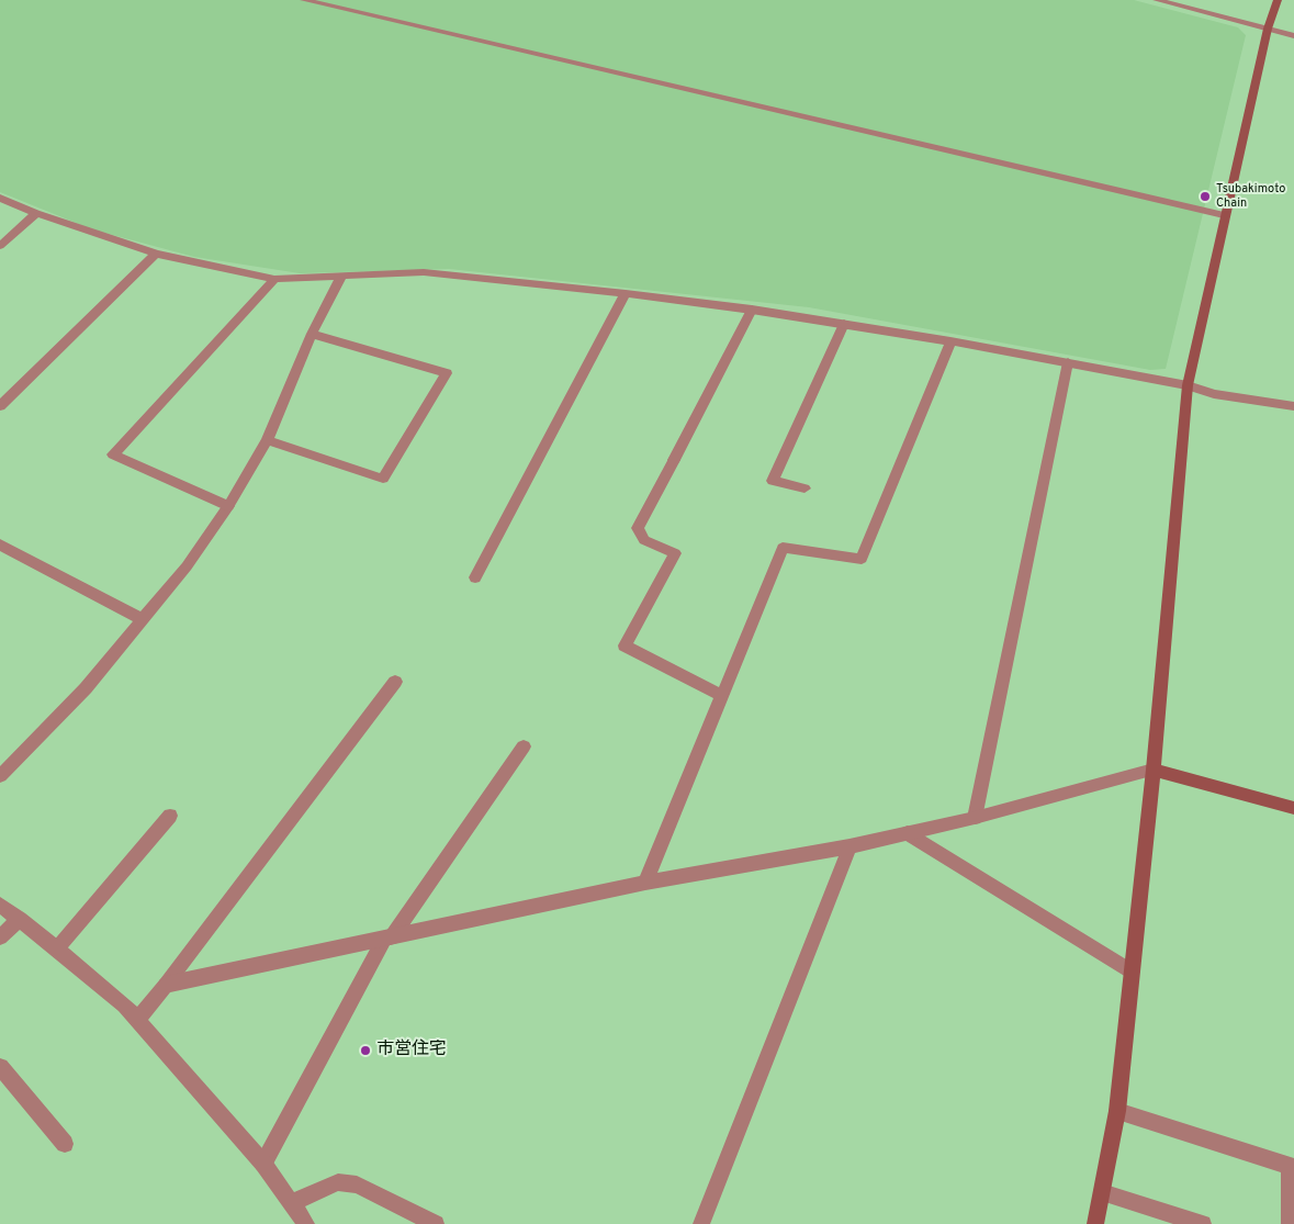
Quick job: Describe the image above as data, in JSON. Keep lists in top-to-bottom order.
{
  "places": ["Tsubakimoto Chain", "市営住宅"]
}
